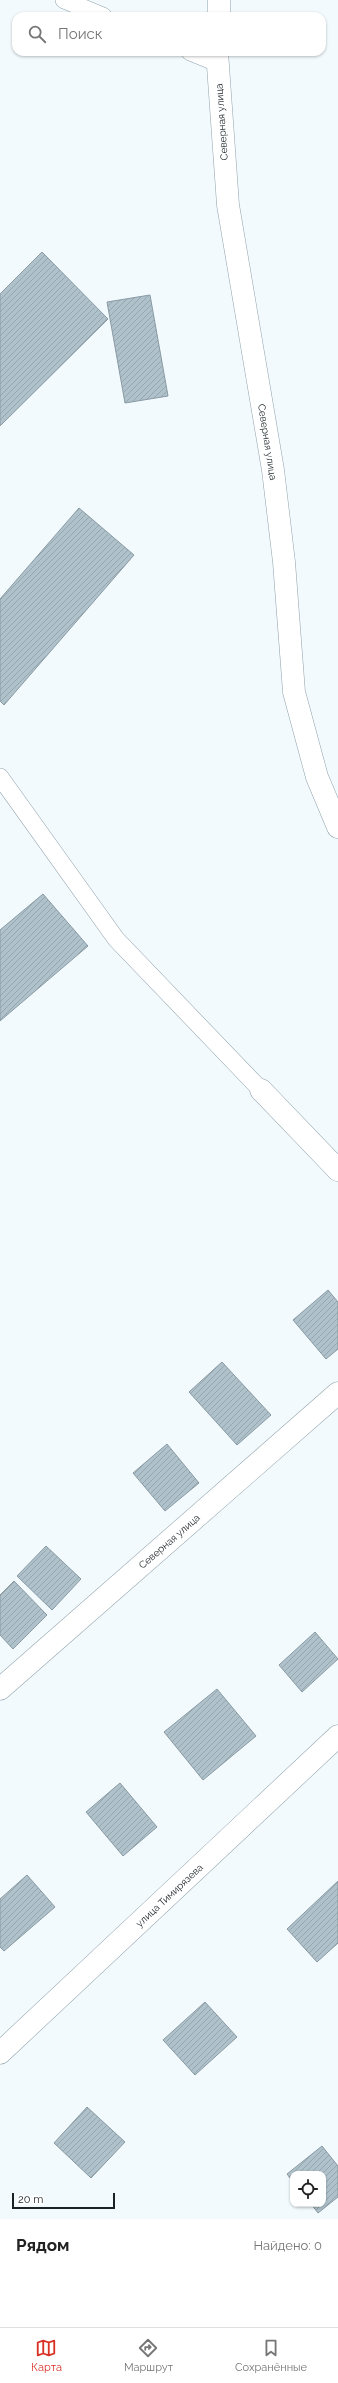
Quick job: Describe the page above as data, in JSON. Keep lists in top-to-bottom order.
{
  "streets": {
    "street": ["Северная улица", "улица Тимирязева"]
  },
  "scale_bar": "20 m",
  "page": {
    "search": "Поиск",
    "scale": "20 m",
    "heading": ["Рядом", "Найдено: 0"],
    "nav": ["Карта", "Маршрут", "Сохранённые"]
  }
}
